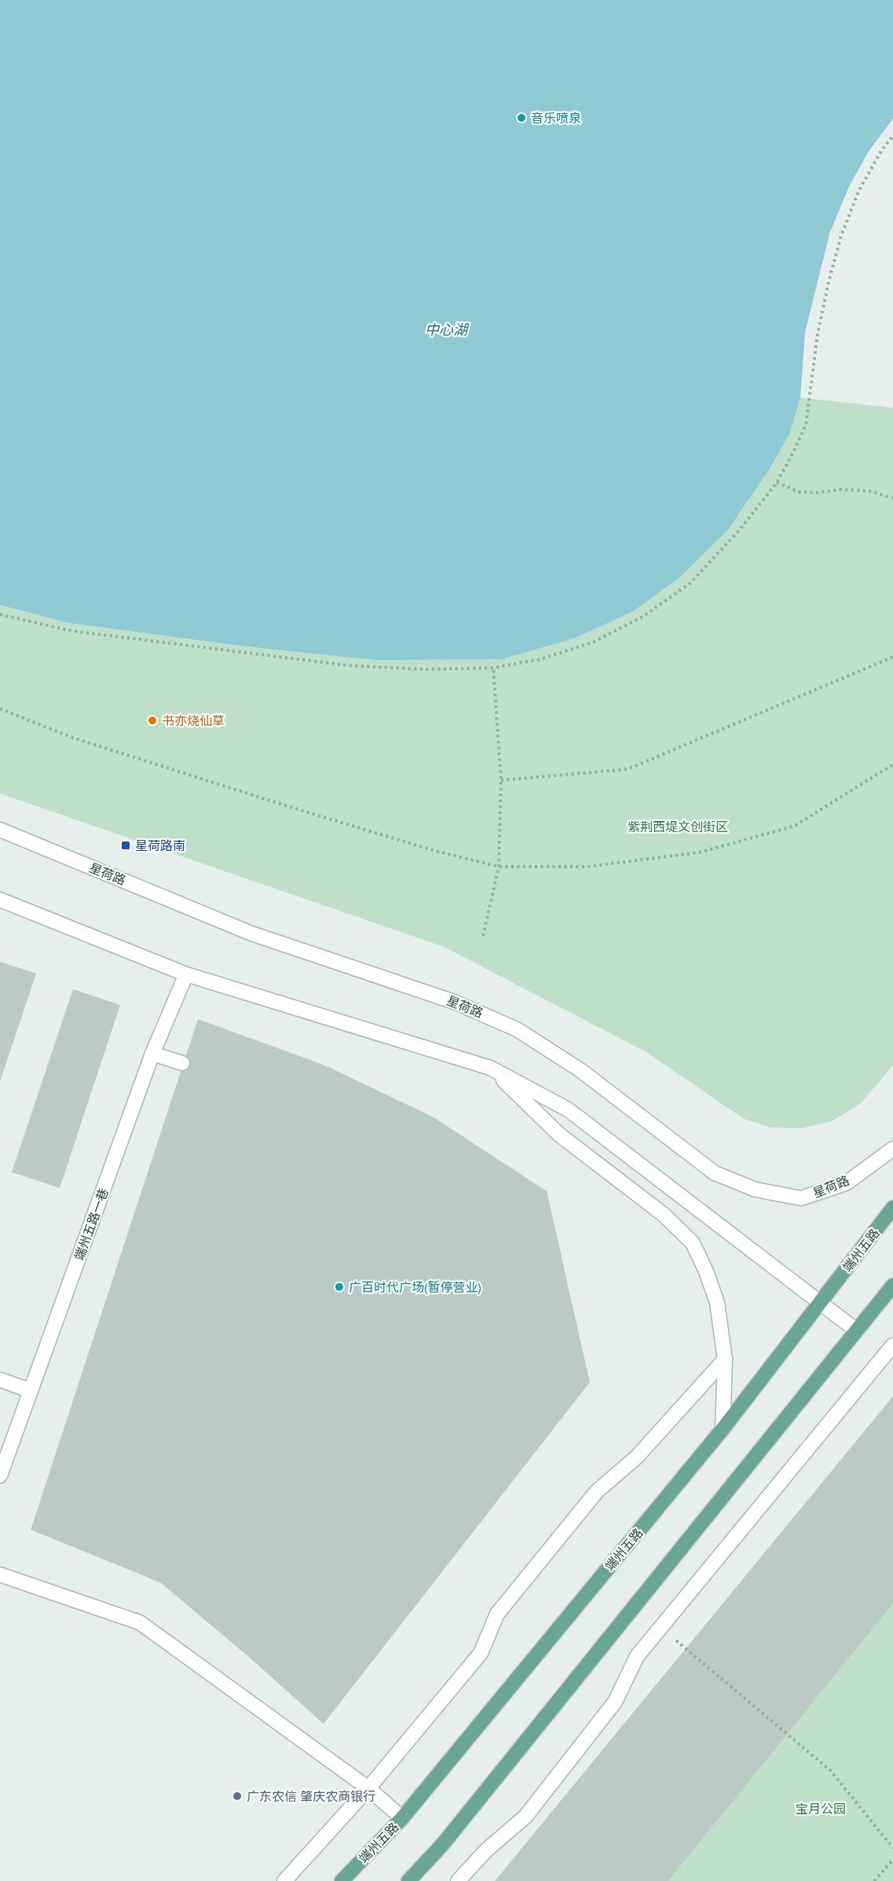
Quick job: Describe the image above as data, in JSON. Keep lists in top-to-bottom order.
{
  "streets": {
    "main road": ["端州五路"],
    "street": ["星荷路", "端州五路一巷"]
  },
  "water": ["中心湖"],
  "parks": ["紫荆西堤文创街区", "宝月公园"],
  "places": {
    "other": [
      "音乐喷泉",
      "书亦烧仙草",
      "广百时代广场(暂停营业)",
      "广东农信 肇庆农商银行"
    ],
    "transit": ["星荷路南"]
  }
}
